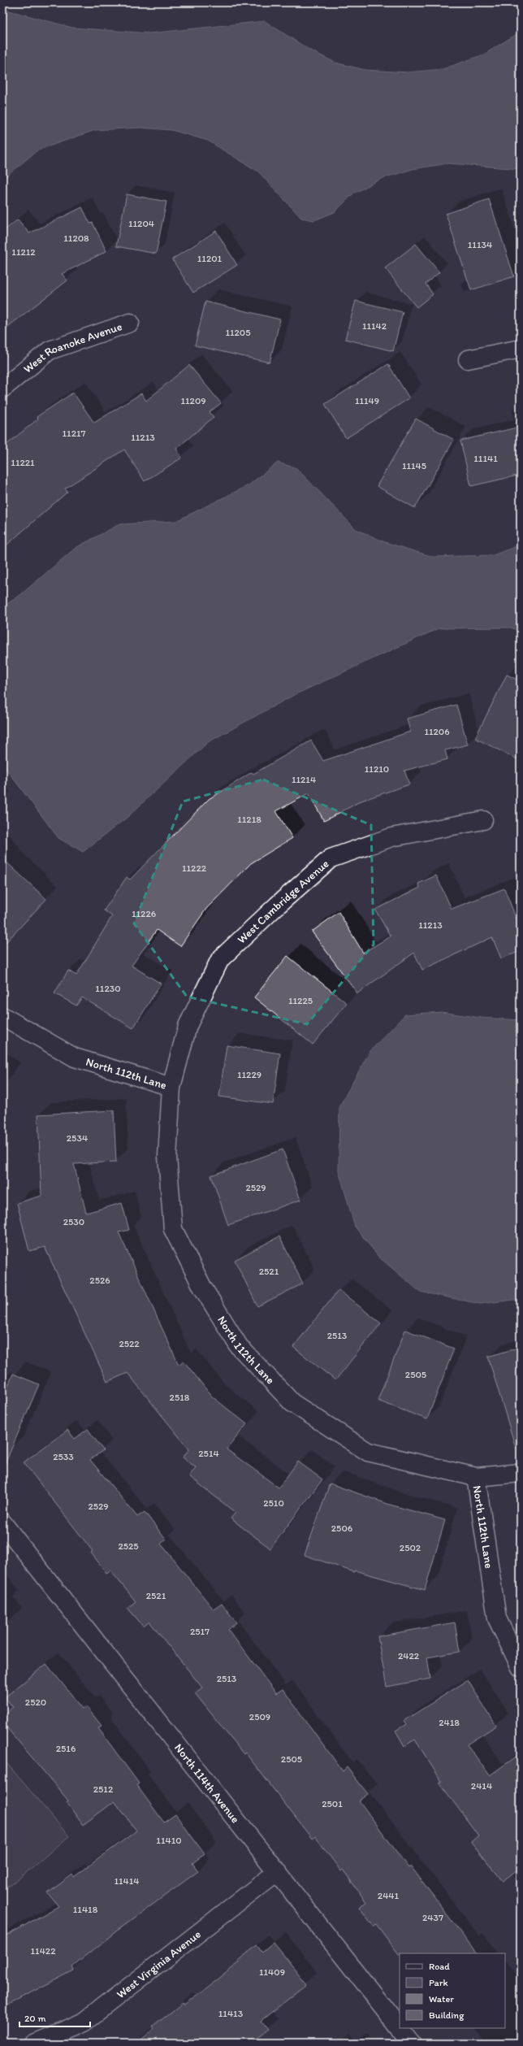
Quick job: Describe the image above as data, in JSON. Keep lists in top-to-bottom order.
{
  "streets": {
    "street": [
      "West Roanoke Avenue",
      "West Cambridge Avenue",
      "North 112th Lane",
      "North 114th Avenue",
      "West Virginia Avenue"
    ]
  },
  "crossings": [
    ["West Cambridge Avenue", "North 112th Lane"],
    ["North 114th Avenue", "West Virginia Avenue"]
  ],
  "house_numbers": [
    "11204",
    "11208",
    "11134",
    "11212",
    "11201",
    "11142",
    "11205",
    "11209",
    "11149",
    "11217",
    "11213",
    "11141",
    "11221",
    "11145",
    "11206",
    "11210",
    "11214",
    "11218",
    "11222",
    "11226",
    "11213",
    "11230",
    "11225",
    "11229",
    "2534",
    "2529",
    "2530",
    "2521",
    "2526",
    "2513",
    "2522",
    "2505",
    "2518",
    "2514",
    "2533",
    "2510",
    "2529",
    "2506",
    "2525",
    "2502",
    "2521",
    "2517",
    "2422",
    "2513",
    "2520",
    "2509",
    "2418",
    "2516",
    "2505",
    "2414",
    "2512",
    "2501",
    "11410",
    "11414",
    "2441",
    "11418",
    "2437",
    "11422",
    "11409",
    "11413"
  ],
  "legend": [
    "Road",
    "Park",
    "Water",
    "Building"
  ],
  "scale_bar": "20 m"
}
